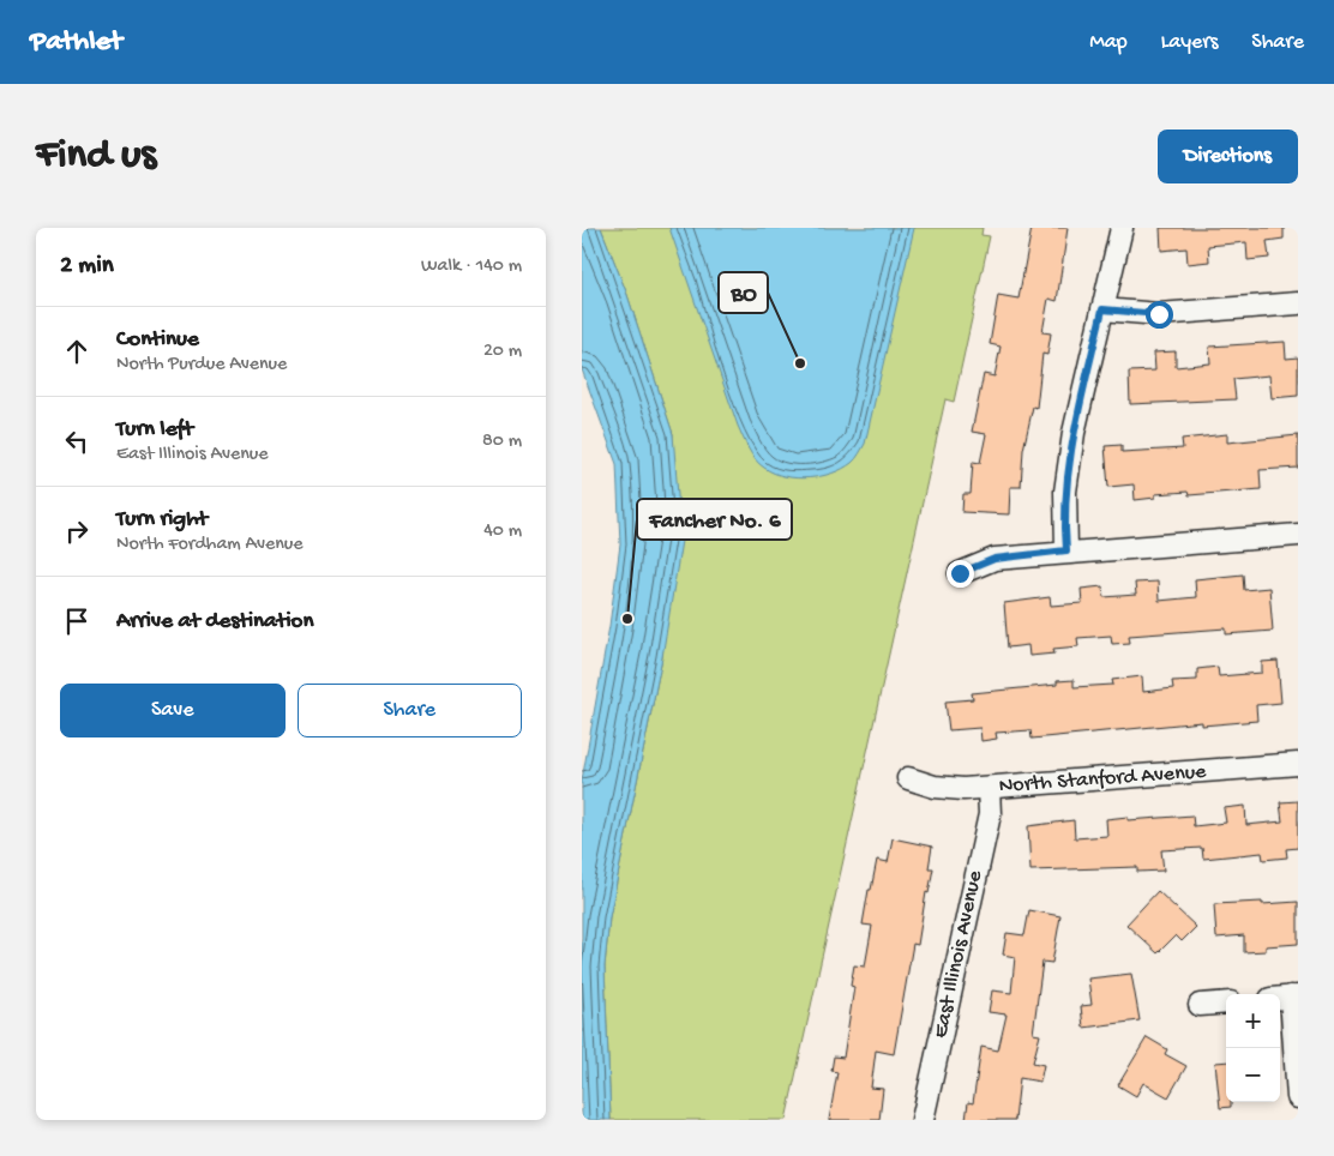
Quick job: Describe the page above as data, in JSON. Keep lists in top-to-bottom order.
{
  "streets": {
    "street": ["North Stanford Avenue", "East Illinois Avenue"]
  },
  "crossings": [
    ["North Stanford Avenue", "East Illinois Avenue"]
  ],
  "places": ["BO", "Fancher No. 6"],
  "page": {
    "header": "Pathlet",
    "nav": ["Map", "Layers", "Share"],
    "buttons": [
      "Directions",
      ["Save", "Share"]
    ],
    "title": "Find us",
    "heading": ["2 min", "Walk · 140 m"],
    "list": [
      ["Continue", "North Purdue Avenue", "20 m"],
      ["Turn left", "East Illinois Avenue", "80 m"],
      ["Turn right", "North Fordham Avenue", "40 m"],
      "Arrive at destination"
    ],
    "map_buttons": ["+", "−"]
  }
}
